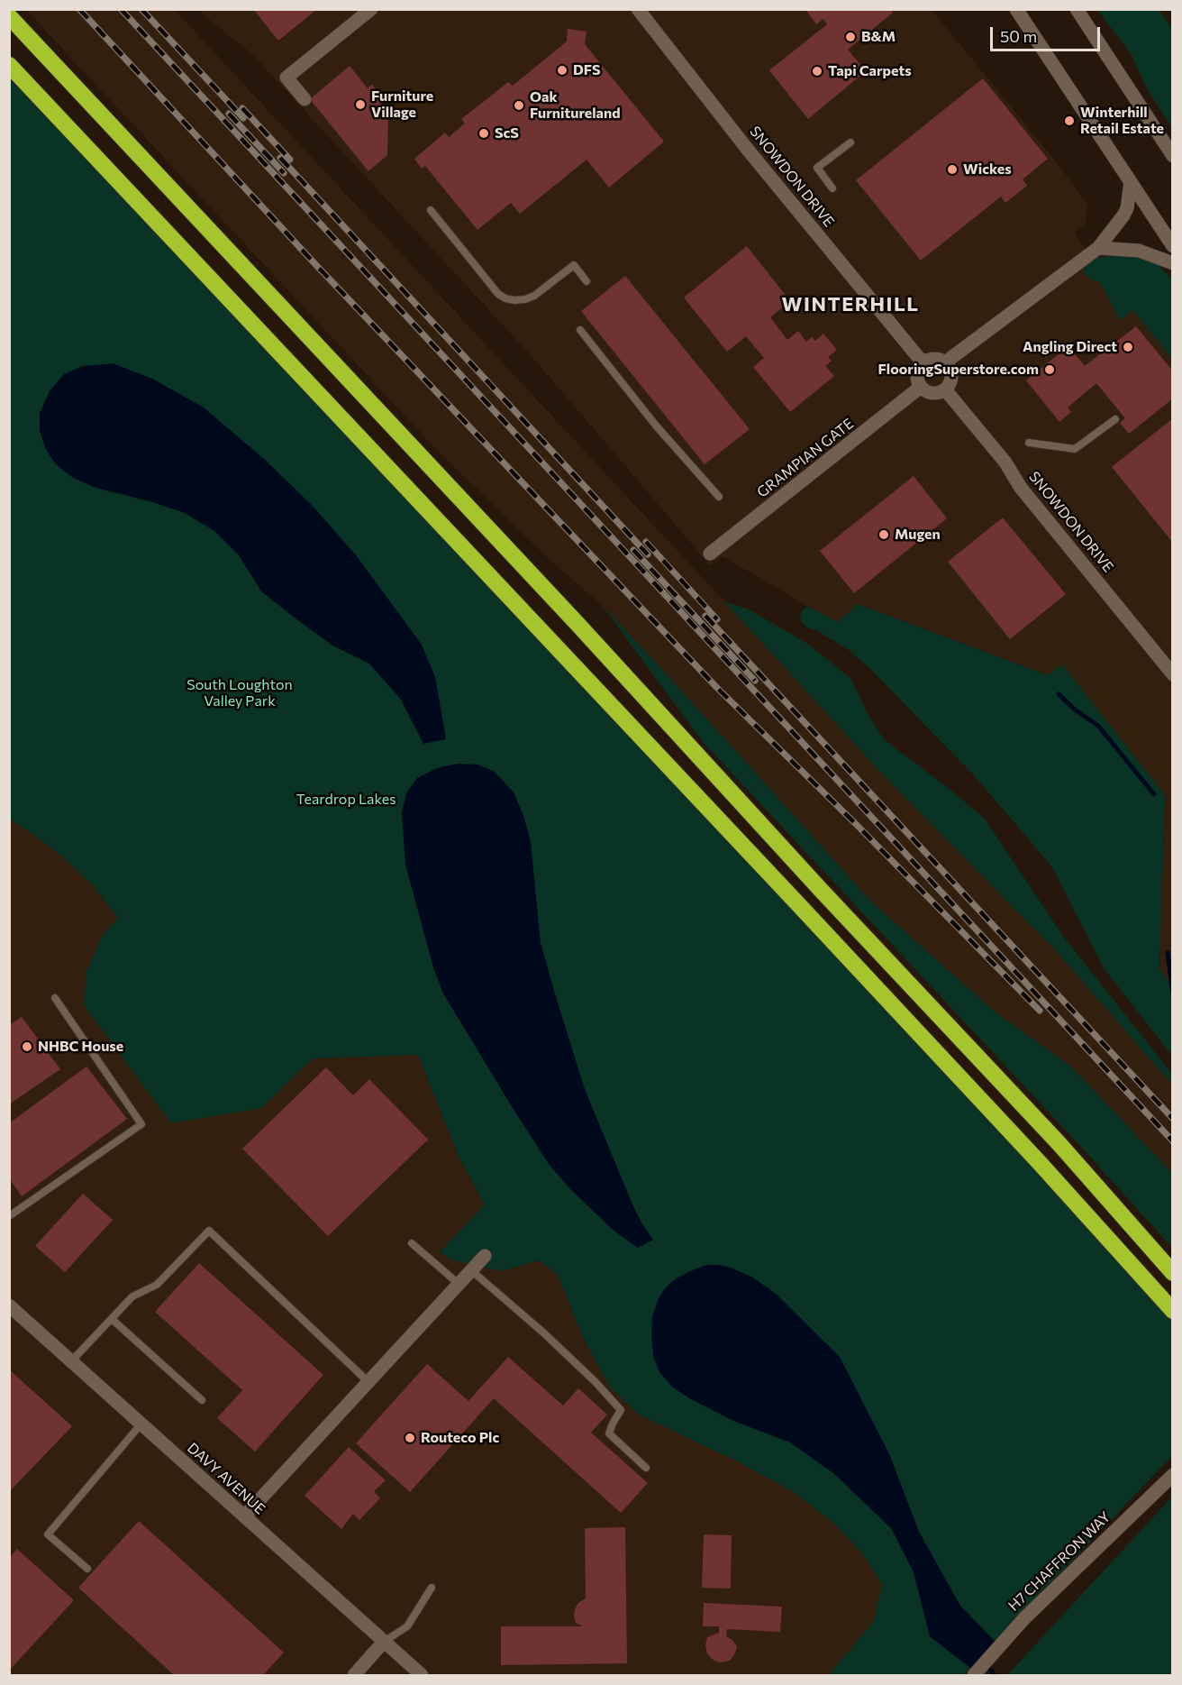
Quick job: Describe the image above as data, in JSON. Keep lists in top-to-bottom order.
{
  "streets": {
    "street": [
      "SNOWDON DRIVE",
      "GRAMPIAN GATE",
      "DAVY AVENUE",
      "H7 CHAFFRON WAY"
    ]
  },
  "crossings": [
    ["SNOWDON DRIVE", "GRAMPIAN GATE"]
  ],
  "districts": ["WINTERHILL"],
  "parks": ["South Loughton Valley Park", "Teardrop Lakes"],
  "places": [
    "B&M",
    "DFS",
    "Tapi Carpets",
    "Furniture Village",
    "Oak Furnitureland",
    "Winterhill Retail Estate",
    "ScS",
    "Wickes",
    "Angling Direct",
    "FlooringSuperstore.com",
    "Mugen",
    "NHBC House",
    "Routeco Plc"
  ],
  "scale_bar": "50 m"
}
